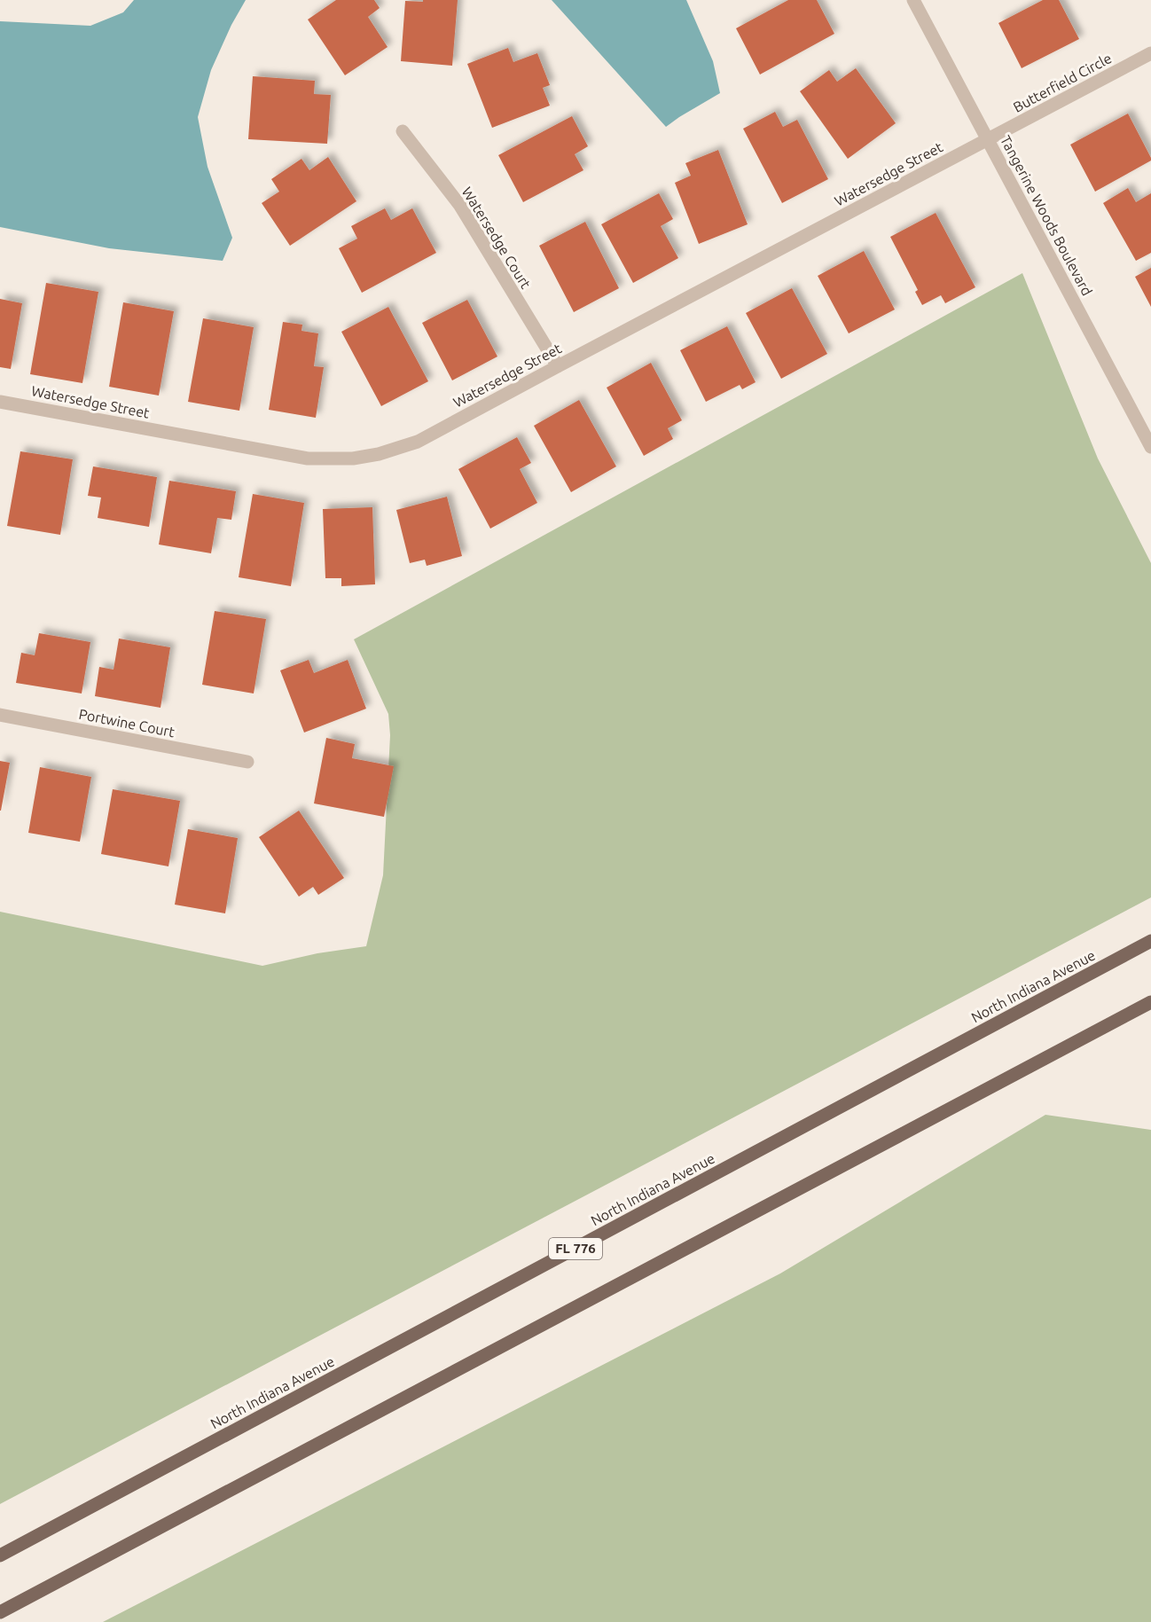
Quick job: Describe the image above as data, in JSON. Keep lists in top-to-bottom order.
{
  "streets": {
    "main road": ["North Indiana Avenue", "FL 776"],
    "street": [
      "Butterfield Circle",
      "Watersedge Street",
      "Tangerine Woods Boulevard",
      "Watersedge Court",
      "Portwine Court"
    ]
  },
  "crossings": [
    ["Butterfield Circle", "Watersedge Street"],
    ["Butterfield Circle", "Tangerine Woods Boulevard"],
    ["Watersedge Street", "Tangerine Woods Boulevard"],
    ["Watersedge Street", "Watersedge Court"]
  ]
}
